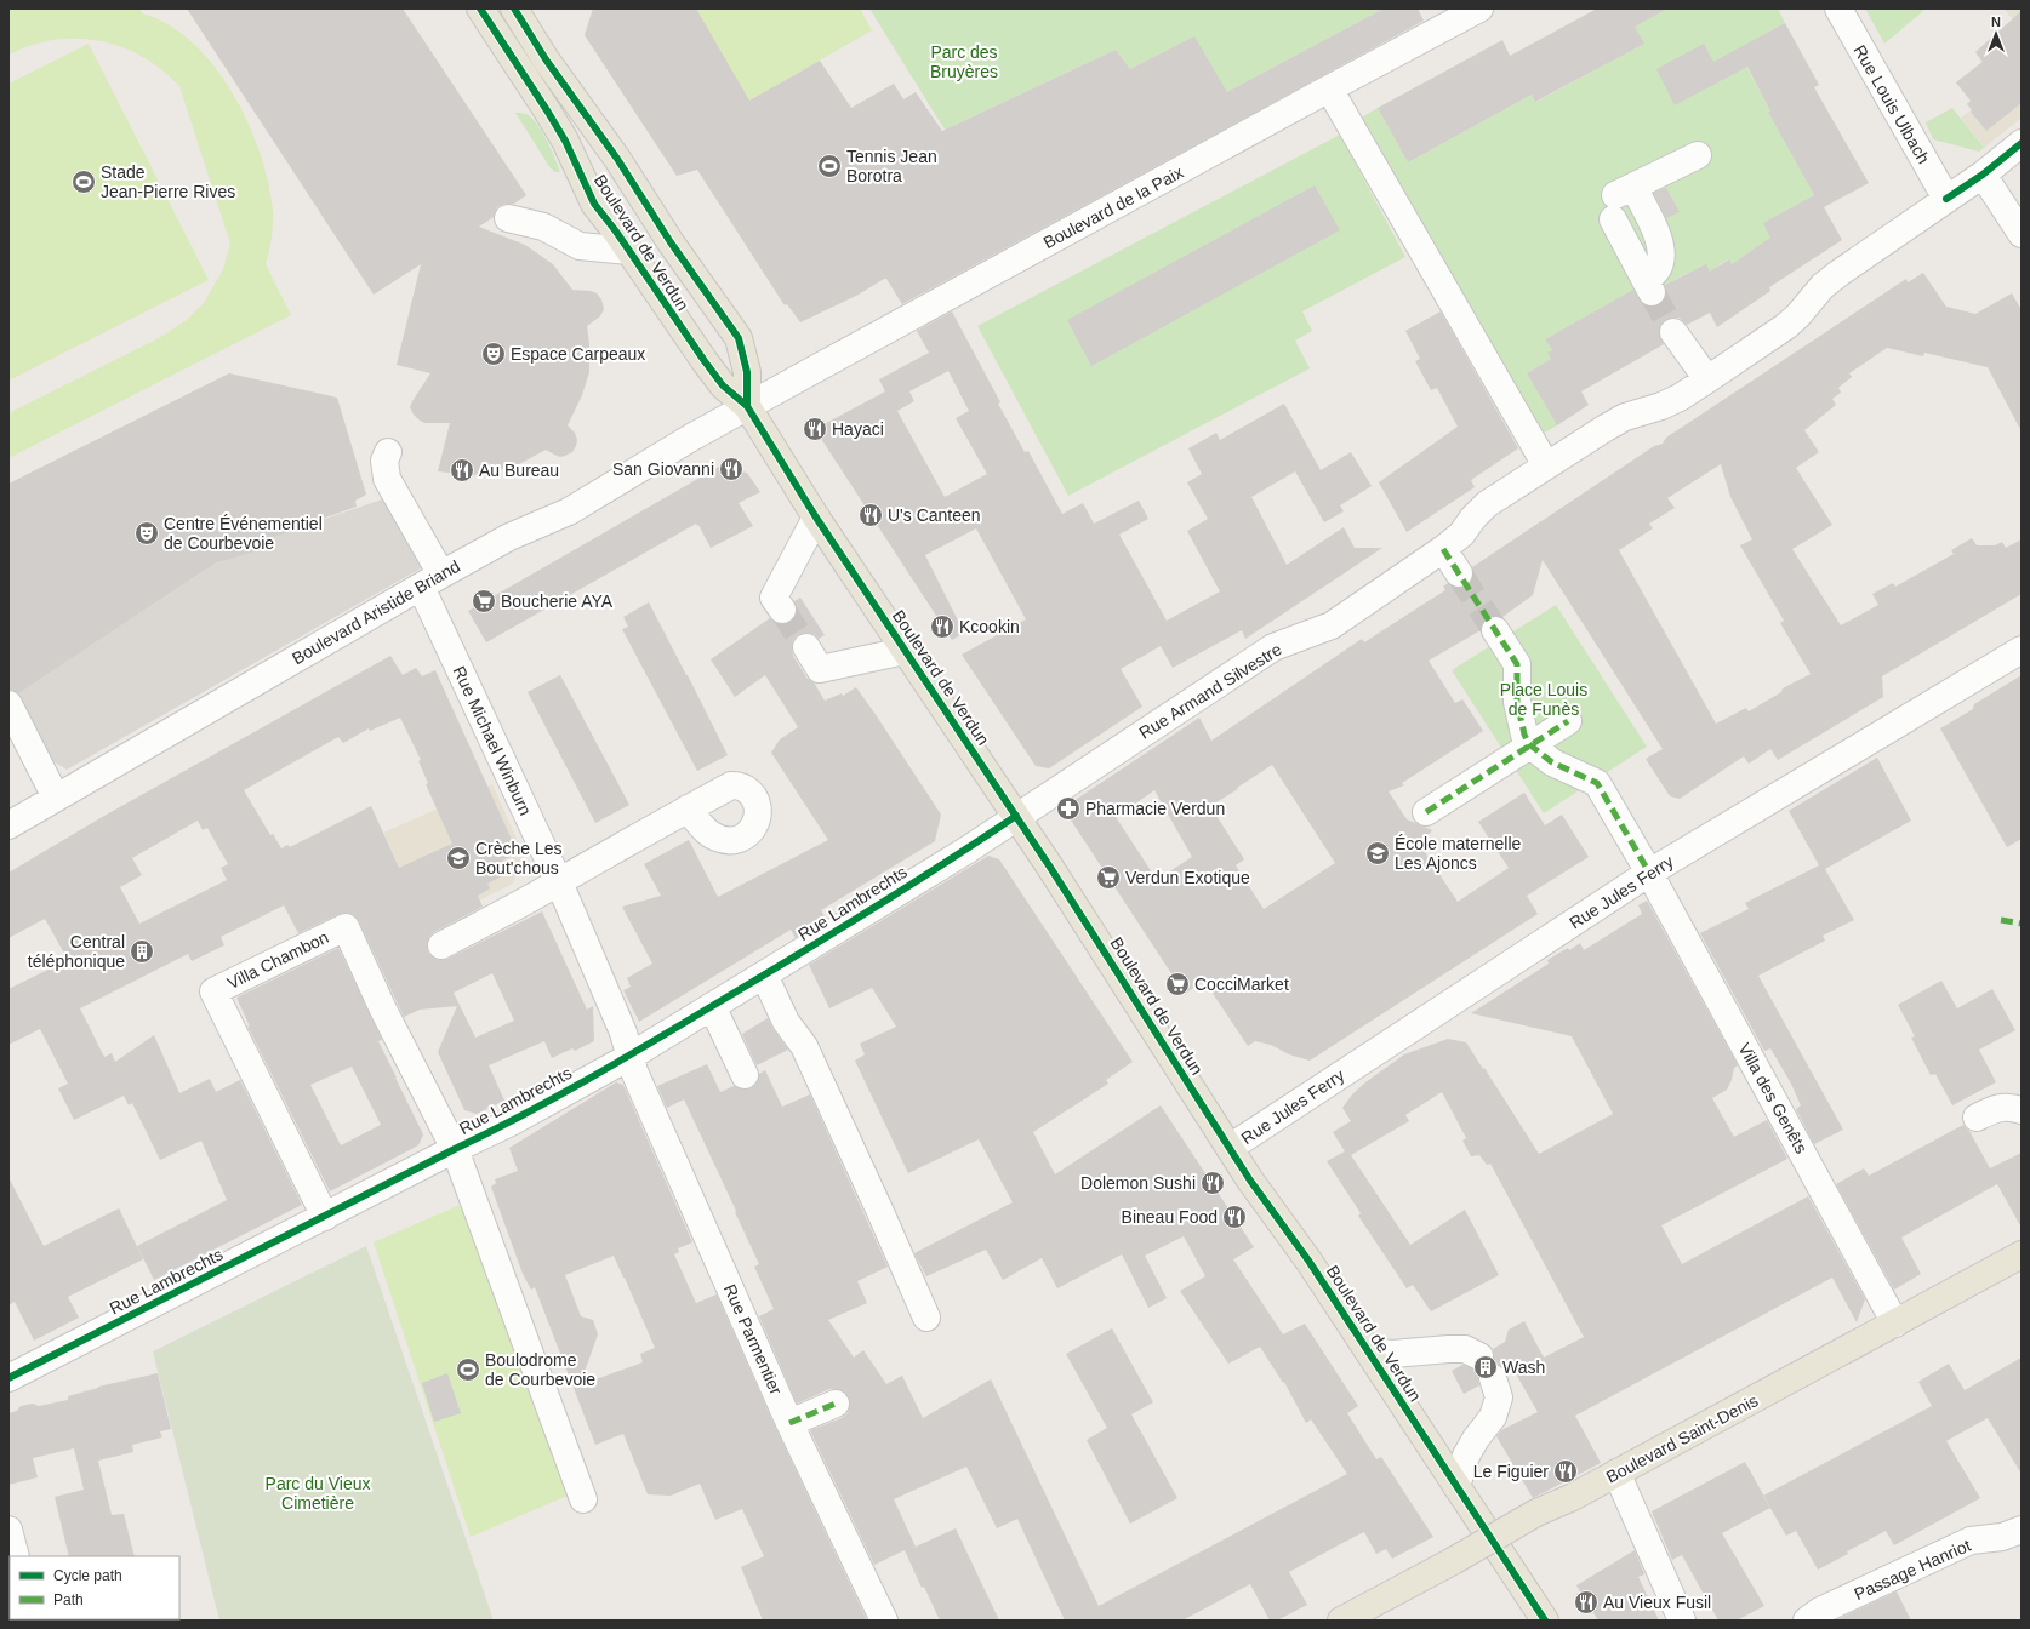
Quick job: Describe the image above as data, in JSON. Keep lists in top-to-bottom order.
{
  "streets": {
    "main road": ["Boulevard de Verdun", "Boulevard Saint-Denis"],
    "street": [
      "Rue Louis Ulbach",
      "Boulevard de la Paix",
      "Boulevard Aristide Briand",
      "Rue Armand Silvestre",
      "Rue Michael Winburn",
      "Rue Jules Ferry",
      "Rue Lambrechts",
      "Villa Chambon",
      "Villa des Genêts",
      "Rue Parmentier",
      "Passage Hanriot"
    ]
  },
  "crossings": [
    ["Rue Louis Ulbach", "Rue Armand Silvestre"],
    ["Boulevard de la Paix", "Boulevard de Verdun"],
    ["Boulevard de la Paix", "Boulevard Aristide Briand"],
    ["Boulevard de Verdun", "Boulevard Aristide Briand"],
    ["Boulevard de Verdun", "Rue Armand Silvestre"],
    ["Boulevard de Verdun", "Rue Jules Ferry"],
    ["Boulevard de Verdun", "Rue Lambrechts"],
    ["Boulevard Aristide Briand", "Rue Michael Winburn"],
    ["Rue Armand Silvestre", "Rue Lambrechts"],
    ["Rue Michael Winburn", "Rue Lambrechts"],
    ["Rue Michael Winburn", "Rue Parmentier"],
    ["Rue Jules Ferry", "Villa des Genêts"],
    ["Rue Lambrechts", "Villa Chambon"],
    ["Rue Lambrechts", "Rue Parmentier"],
    ["Villa des Genêts", "Boulevard Saint-Denis"]
  ],
  "parks": ["Parc des Bruyères", "Place Louis de Funès", "Parc du Vieux Cimetière"],
  "places": {
    "sports": ["Tennis Jean Borotra", "Stade Jean-Pierre Rives", "Boulodrome de Courbevoie"],
    "theatre": ["Espace Carpeaux", "Centre Événementiel de Courbevoie"],
    "restaurant": [
      "Hayaci",
      "San Giovanni",
      "Au Bureau",
      "U's Canteen",
      "Kcookin",
      "Dolemon Sushi",
      "Bineau Food",
      "Le Figuier",
      "Au Vieux Fusil"
    ],
    "supermarket": ["Boucherie AYA", "Verdun Exotique", "CocciMarket"],
    "pharmacy": ["Pharmacie Verdun"],
    "school or university": ["École maternelle Les Ajoncs", "Crèche Les Bout'chous"],
    "building": ["Central téléphonique", "Wash"]
  },
  "legend": ["Cycle path", "Path"],
  "north": "top"
}
